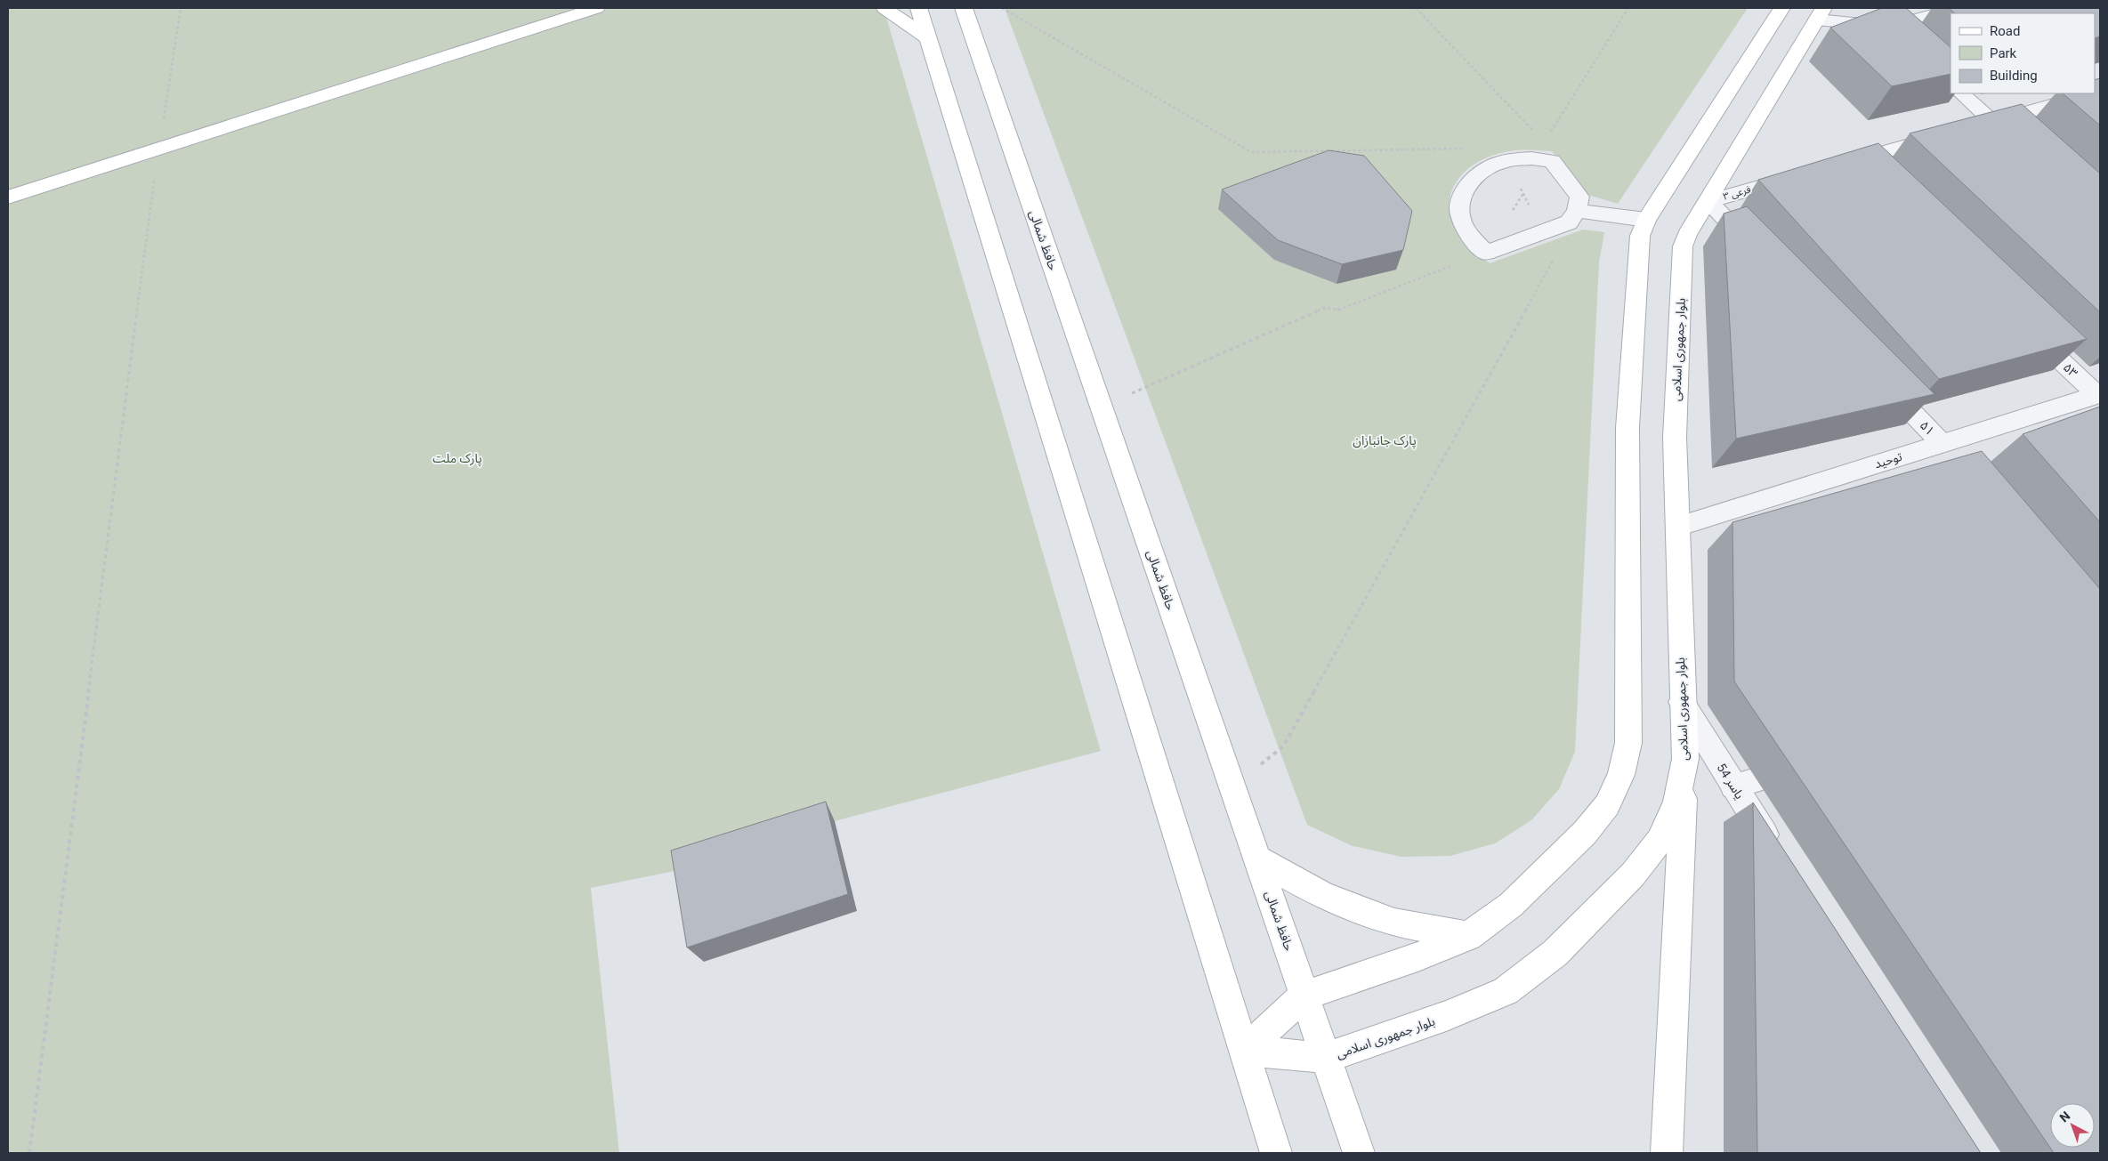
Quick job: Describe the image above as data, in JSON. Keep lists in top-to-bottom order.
{
  "streets": {
    "main road": ["حافظ شمالی", "بلوار جمهوری اسلامی"],
    "street": [
      "فرعی ۳",
      "۵۳",
      "۵۱",
      "توحید",
      "یاسر 54"
    ]
  },
  "crossings": [
    ["فرعی ۳", "بلوار جمهوری اسلامی"],
    ["حافظ شمالی", "بلوار جمهوری اسلامی"],
    ["بلوار جمهوری اسلامی", "توحید"],
    ["بلوار جمهوری اسلامی", "یاسر 54"],
    ["۵۳", "توحید"],
    ["۵۱", "توحید"]
  ],
  "parks": ["پارک جانبازان", "پارک ملت"],
  "legend": ["Road", "Park", "Building"],
  "north": "top left"
}
